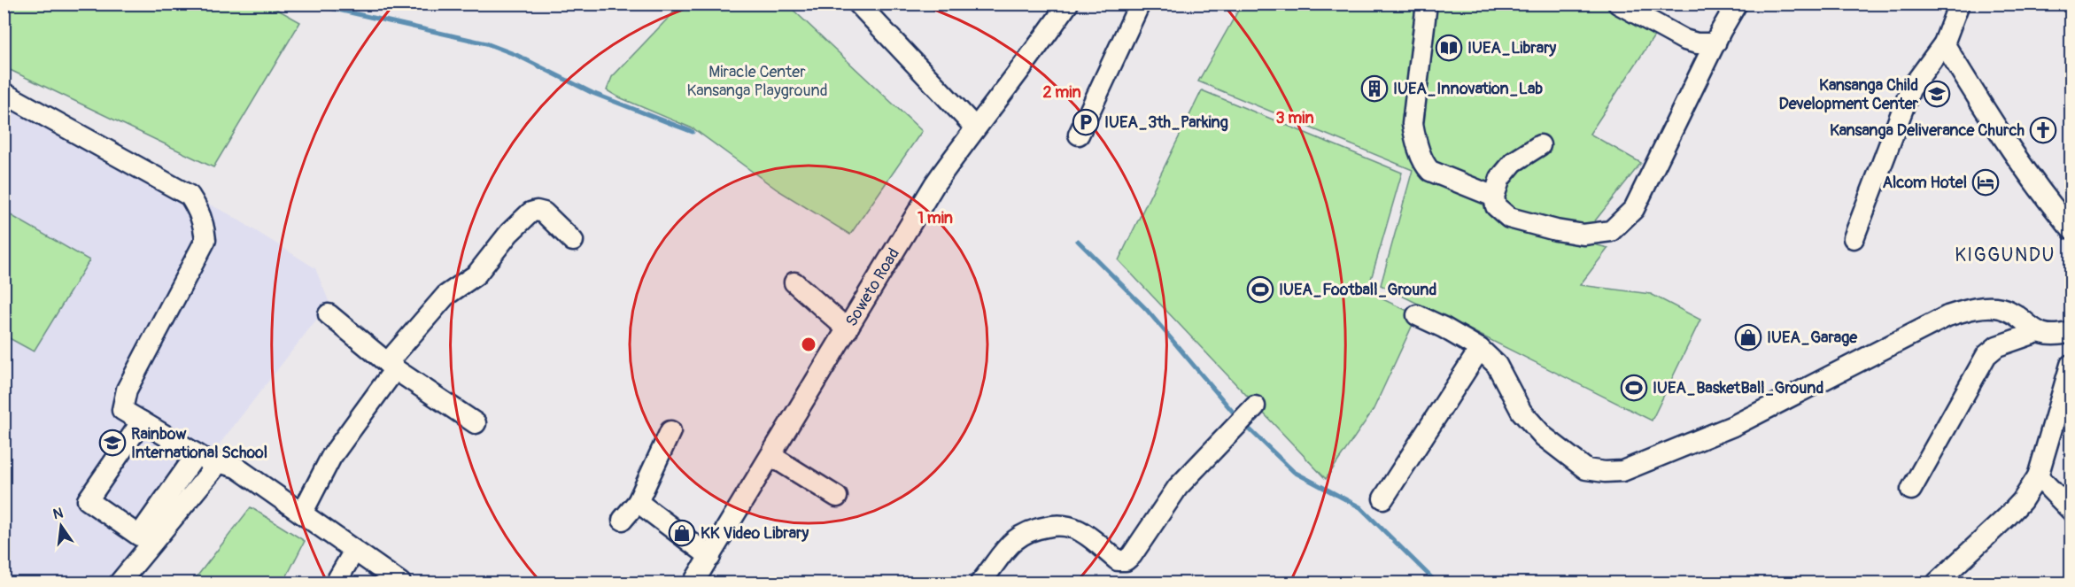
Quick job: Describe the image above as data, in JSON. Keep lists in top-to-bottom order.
{
  "streets": {
    "street": ["Soweto Road"]
  },
  "districts": ["KIGGUNDU"],
  "parks": ["Miracle Center Kansanga Playground"],
  "places": {
    "library": ["IUEA_Library"],
    "building": ["IUEA_Innovation_Lab"],
    "school or university": ["Kansanga Child Development Center", "Rainbow International School"],
    "parking": ["IUEA_3th_Parking"],
    "church": ["Kansanga Deliverance Church"],
    "hotel": ["Alcom Hotel"],
    "sports": ["IUEA_Football_Ground", "IUEA_BasketBall_Ground"],
    "shop": ["IUEA_Garage", "KK Video Library"]
  },
  "north": "top",
  "rings": ["2 min", "3 min", "1 min"]
}
